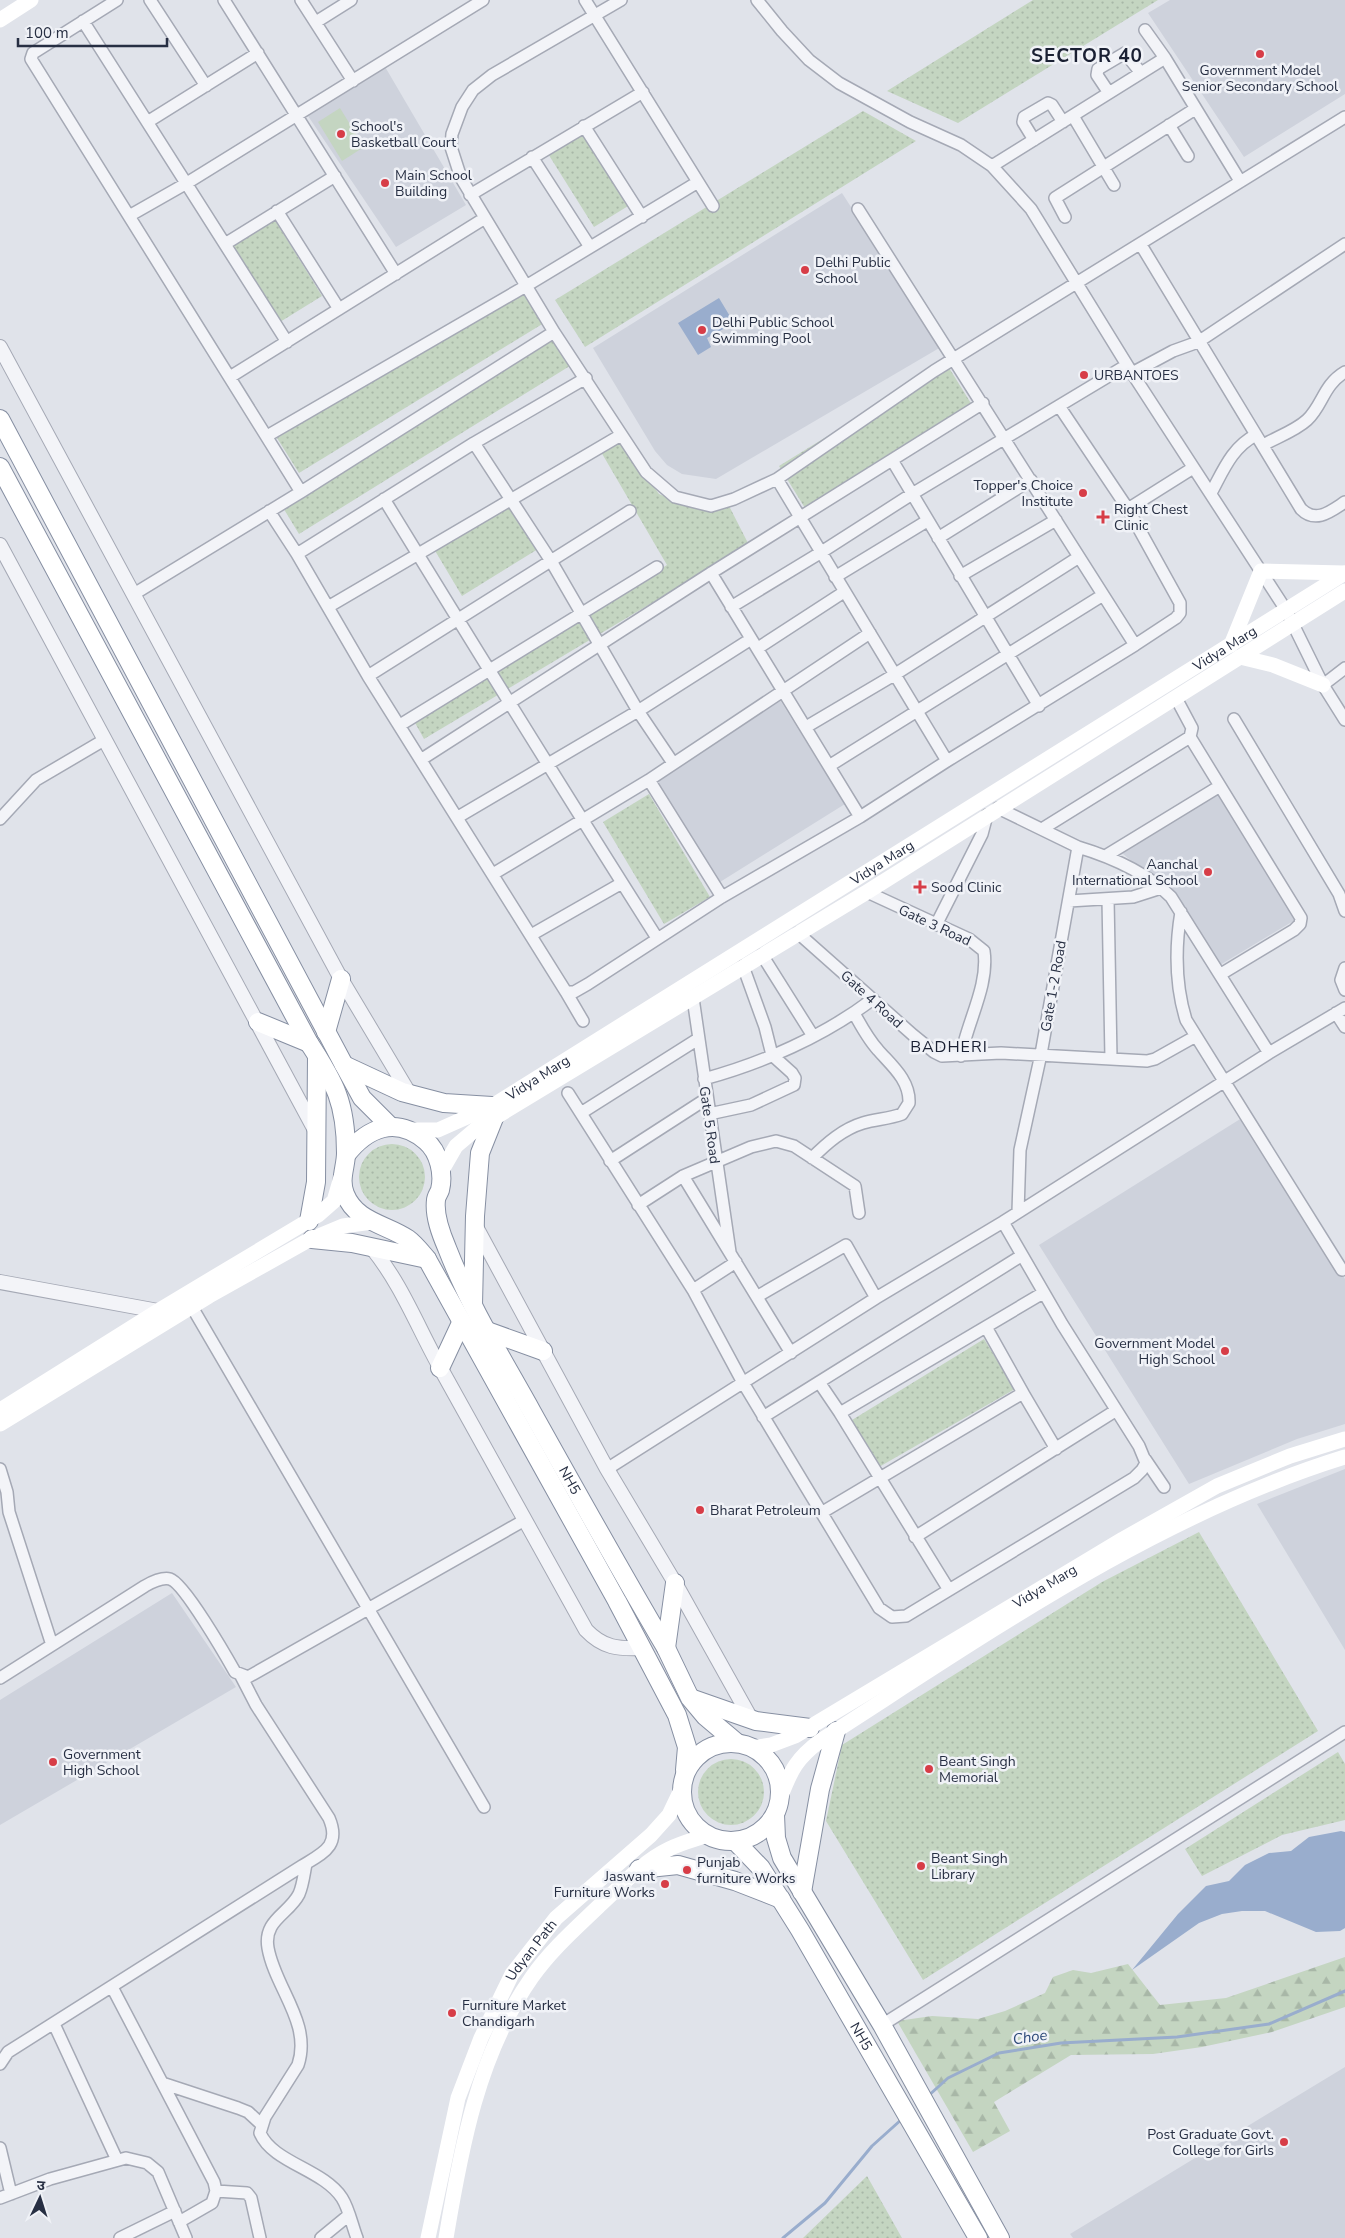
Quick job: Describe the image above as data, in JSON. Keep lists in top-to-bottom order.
{
  "streets": {
    "highway": ["NH5"],
    "main road": ["Vidya Marg", "Udyan Path"],
    "street": [
      "Gate 3 Road",
      "Gate 1-2 Road",
      "Gate 4 Road",
      "Gate 5 Road"
    ]
  },
  "crossings": [
    ["Vidya Marg", "Gate 3 Road"],
    ["Vidya Marg", "Gate 4 Road"],
    ["Vidya Marg", "Gate 5 Road"],
    ["Vidya Marg", "NH5"],
    ["Vidya Marg", "Udyan Path"],
    ["Gate 3 Road", "Gate 4 Road"],
    ["Gate 1-2 Road", "Gate 4 Road"],
    ["NH5", "Udyan Path"]
  ],
  "districts": ["SECTOR 40", "BADHERI"],
  "water": ["Choe"],
  "places": {
    "other": [
      "Government Model Senior Secondary School",
      "School's Basketball Court",
      "Main School Building",
      "Delhi Public School",
      "Delhi Public School Swimming Pool",
      "URBANTOES",
      "Topper's Choice Institute",
      "Aanchal International School",
      "Government Model High School",
      "Bharat Petroleum",
      "Government High School",
      "Beant Singh Memorial",
      "Beant Singh Library",
      "Punjab furniture Works",
      "Jaswant Furniture Works",
      "Furniture Market Chandigarh",
      "Post Graduate Govt. College for Girls"
    ],
    "health": ["Right Chest Clinic", "Sood Clinic"]
  },
  "scale_bar": "100 m",
  "north": "top"
}
